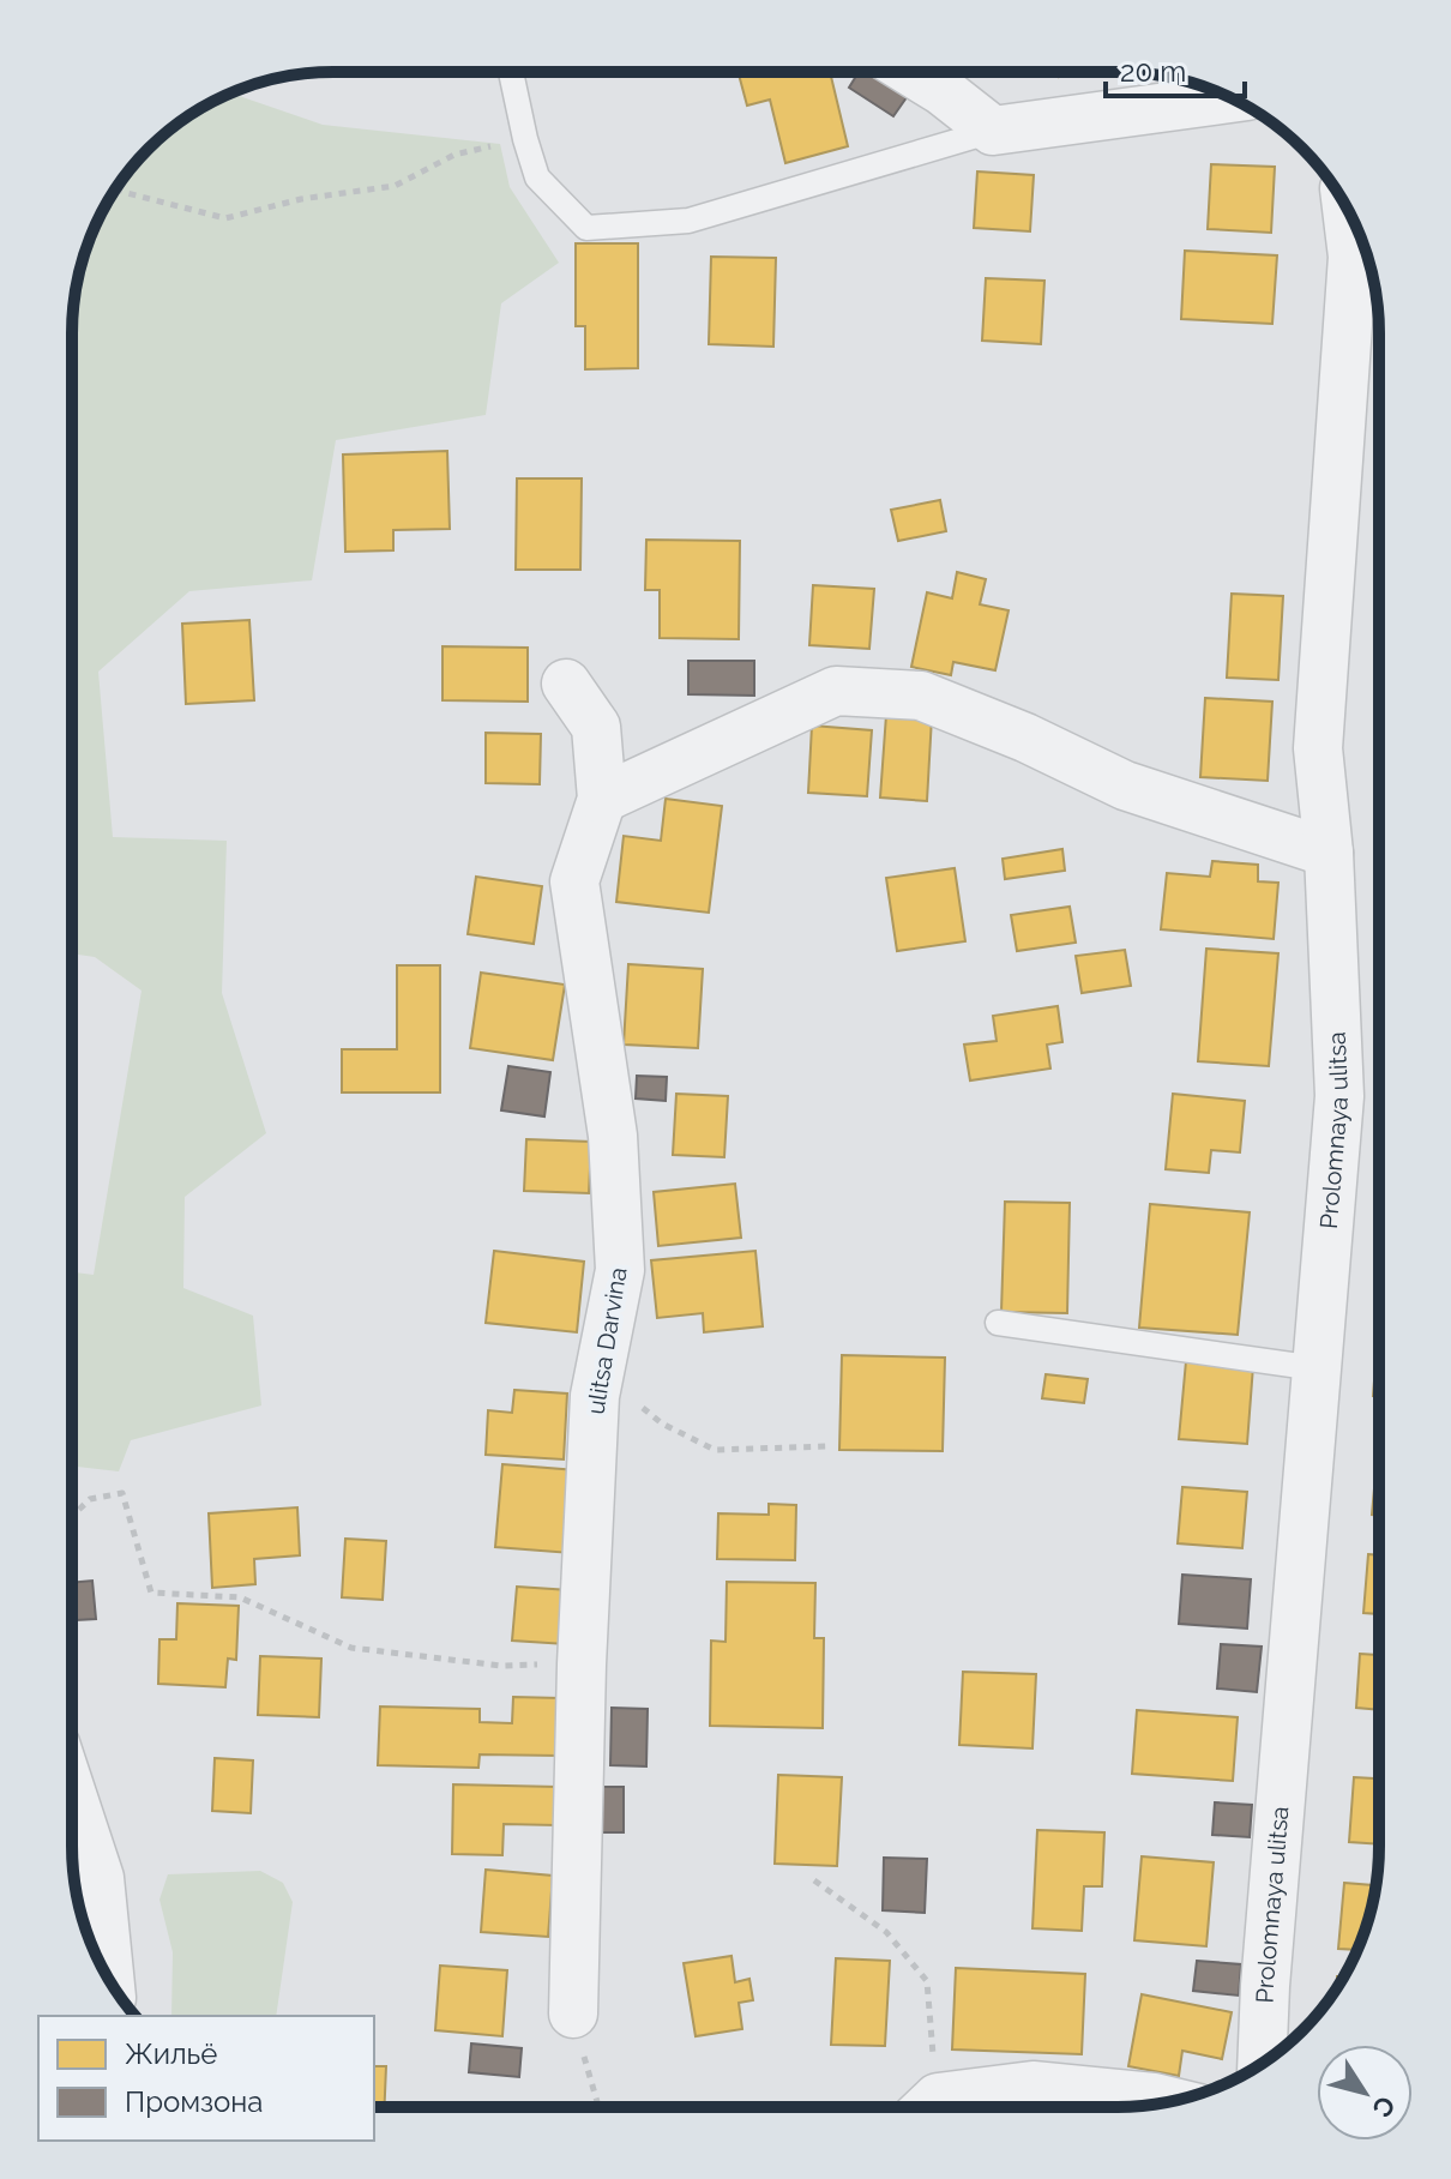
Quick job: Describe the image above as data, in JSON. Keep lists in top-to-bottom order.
{
  "streets": {
    "street": ["Prolomnaya ulitsa", "ulitsa Darvina"]
  },
  "legend": ["Жильё", "Промзона"],
  "scale_bar": "20 m",
  "north": "bottom right"
}
